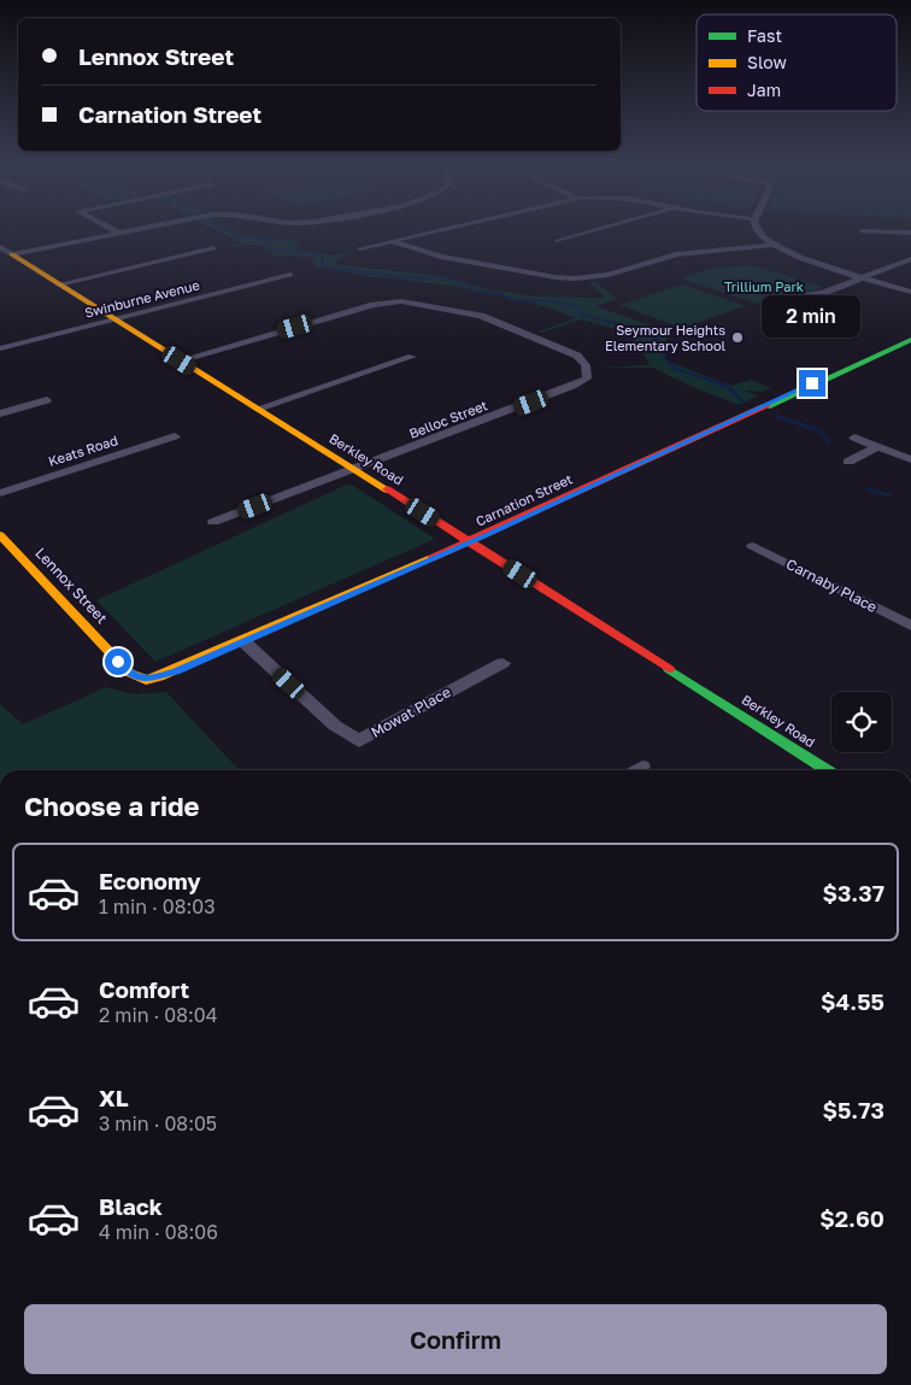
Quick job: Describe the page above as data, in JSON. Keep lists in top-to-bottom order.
{
  "streets": {
    "street": [
      "Swinburne Avenue",
      "Belloc Street",
      "Keats Road",
      "Berkley Road",
      "Carnation Street",
      "Lennox Street",
      "Carnaby Place",
      "Mowat Place"
    ]
  },
  "crossings": [
    ["Swinburne Avenue", "Berkley Road"],
    ["Belloc Street", "Berkley Road"],
    ["Berkley Road", "Carnation Street"],
    ["Carnation Street", "Lennox Street"],
    ["Carnation Street", "Mowat Place"]
  ],
  "parks": ["Trillium Park"],
  "places": ["Seymour Heights Elementary School"],
  "legend": ["Fast", "Slow", "Jam"],
  "page": {
    "banner": ["Lennox Street", "Carnation Street"],
    "bubble": "2 min",
    "heading": "Choose a ride",
    "list": [
      {
        "name": "Economy",
        "note": "1 min · 08:03",
        "value": "$3.37"
      },
      {
        "name": "Comfort",
        "note": "2 min · 08:04",
        "value": "$4.55"
      },
      {
        "name": "XL",
        "note": "3 min · 08:05",
        "value": "$5.73"
      },
      {
        "name": "Black",
        "note": "4 min · 08:06",
        "value": "$2.60"
      }
    ],
    "buttons": "Confirm"
  }
}
